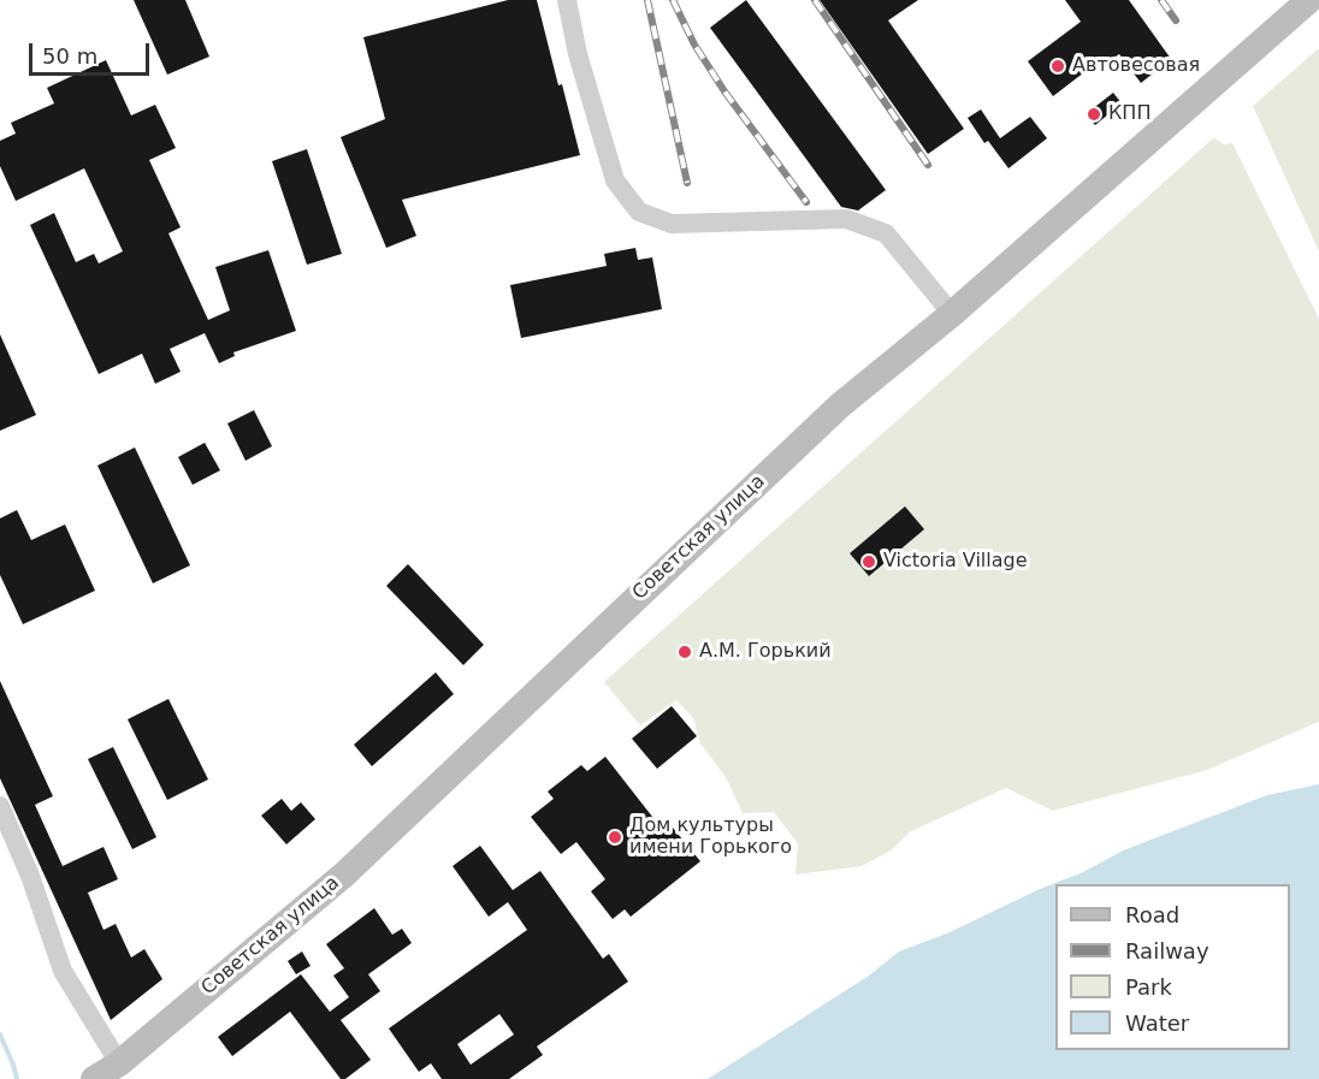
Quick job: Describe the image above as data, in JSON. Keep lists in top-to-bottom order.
{
  "streets": {
    "main road": ["Советская улица"]
  },
  "places": [
    "Автовесовая",
    "КПП",
    "Victoria Village",
    "А.М. Горький",
    "Дом культуры имени Горького"
  ],
  "legend": [
    "Road",
    "Railway",
    "Park",
    "Water"
  ],
  "scale_bar": "50 m"
}
